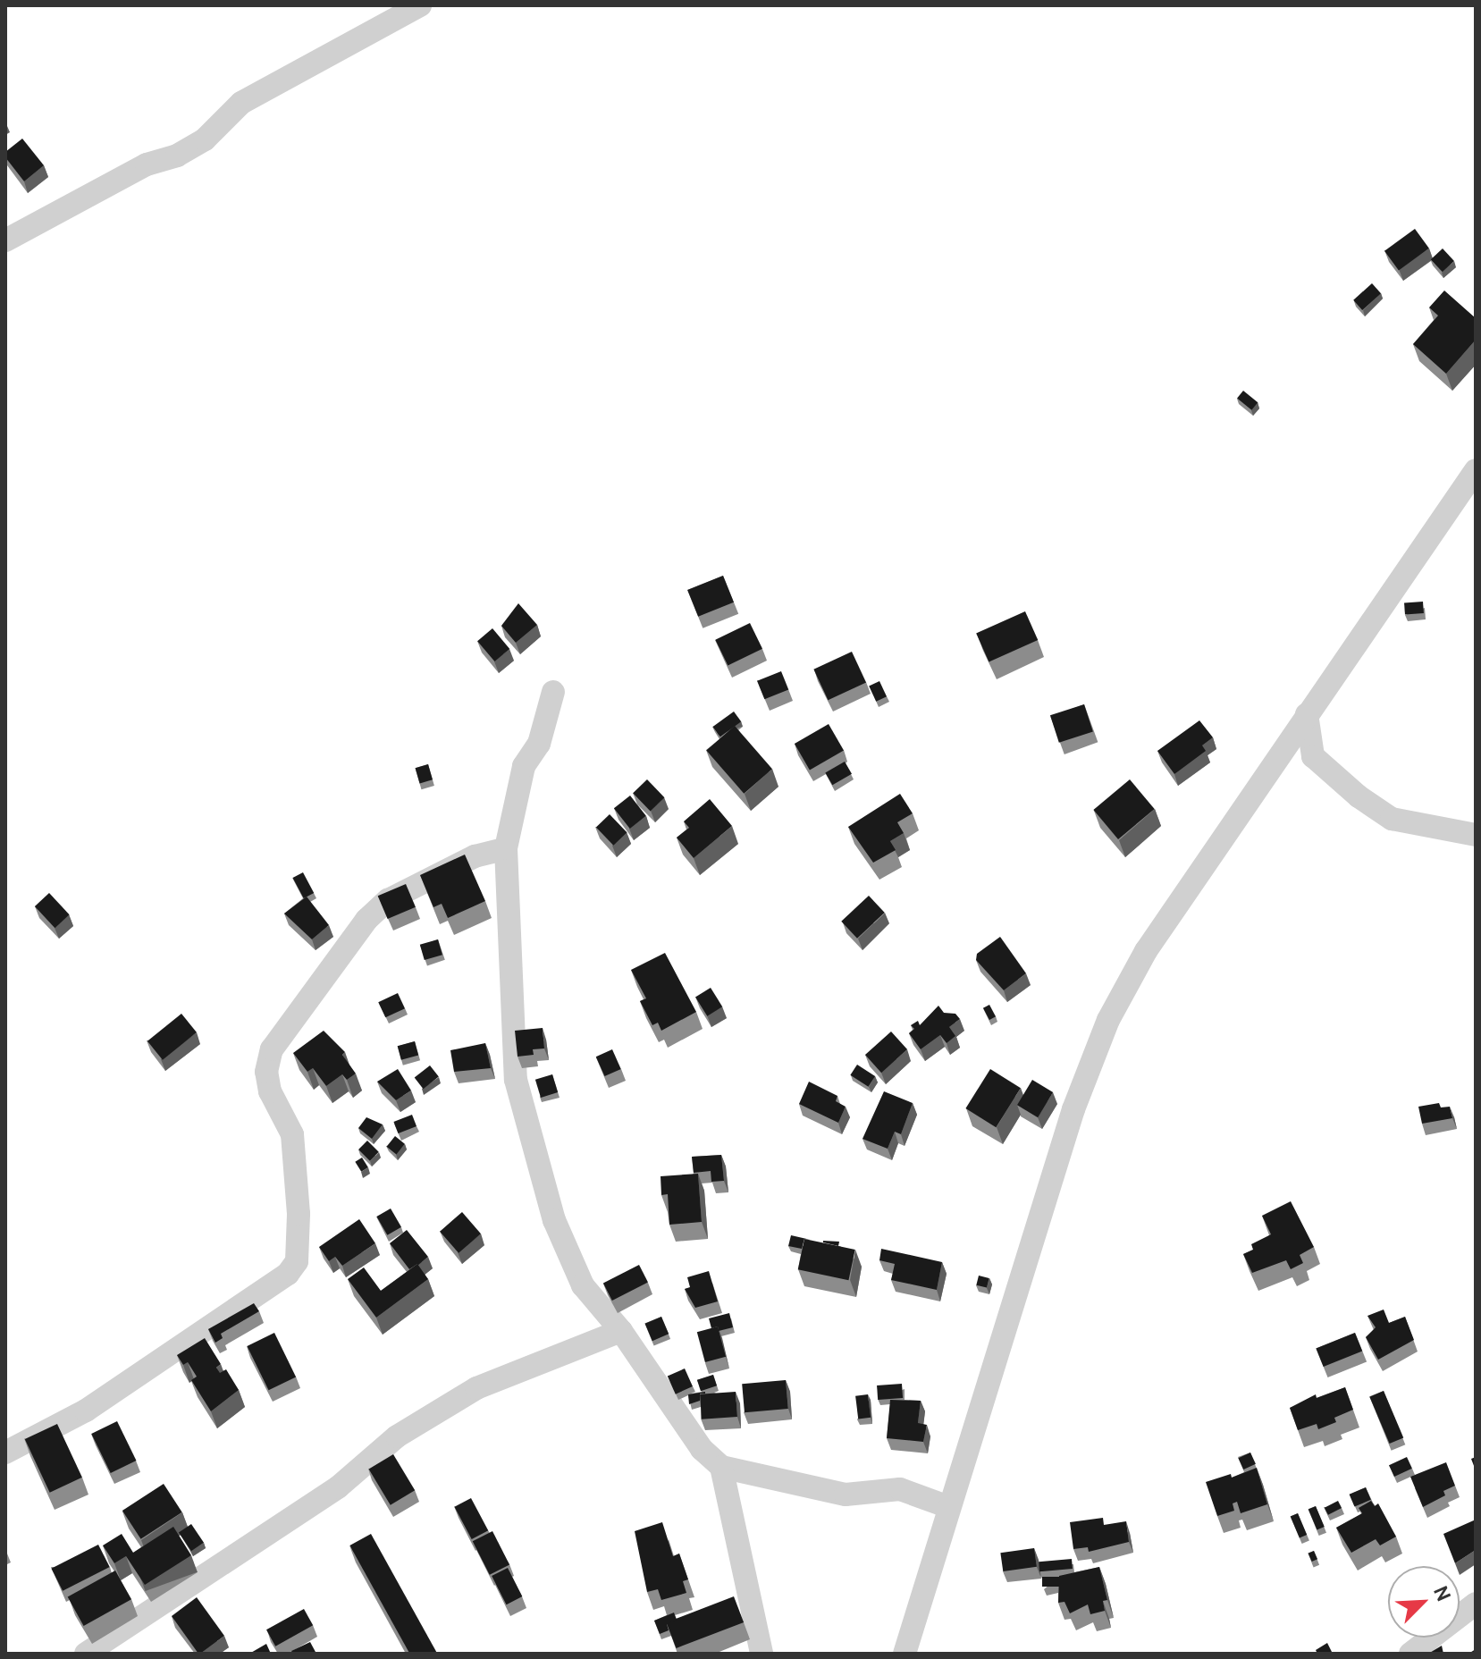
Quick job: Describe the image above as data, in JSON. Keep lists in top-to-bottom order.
{
  "north": "top right"
}
